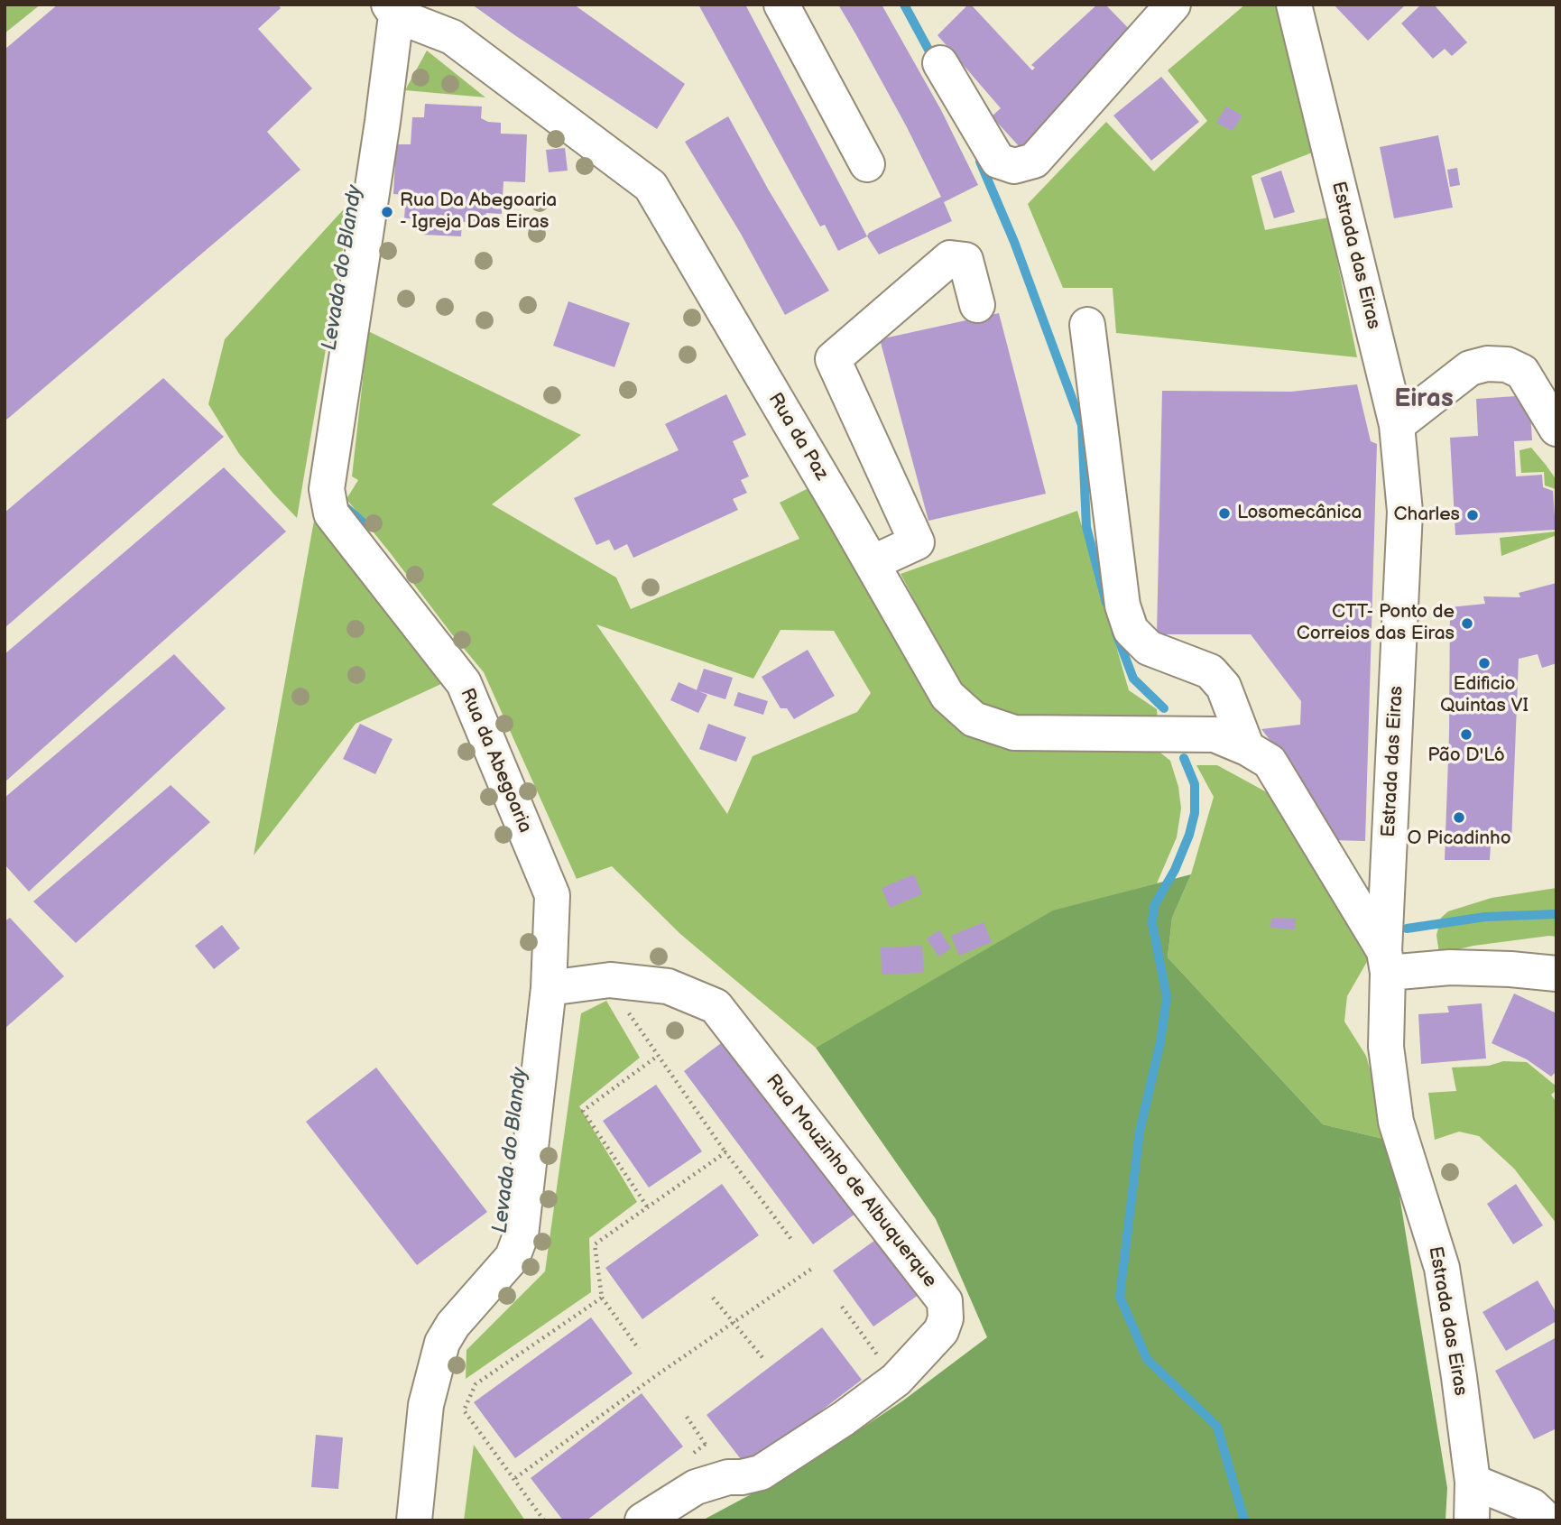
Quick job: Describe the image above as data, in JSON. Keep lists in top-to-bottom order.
{
  "streets": {
    "street": [
      "Estrada das Eiras",
      "Rua da Paz",
      "Rua da Abegoaria",
      "Rua Mouzinho de Albuquerque"
    ]
  },
  "crossings": [
    ["Estrada das Eiras", "Rua da Paz"],
    ["Rua da Paz", "Rua da Abegoaria"],
    ["Rua da Abegoaria", "Rua Mouzinho de Albuquerque"]
  ],
  "districts": ["Eiras"],
  "water": ["Levada do Blandy"],
  "places": [
    "Rua Da Abegoaria - Igreja Das Eiras",
    "Losomecânica",
    "Charles",
    "CTT- Ponto de Correios das Eiras",
    "Edificio Quintas VI",
    "Pão D'Ló",
    "O Picadinho"
  ]
}
